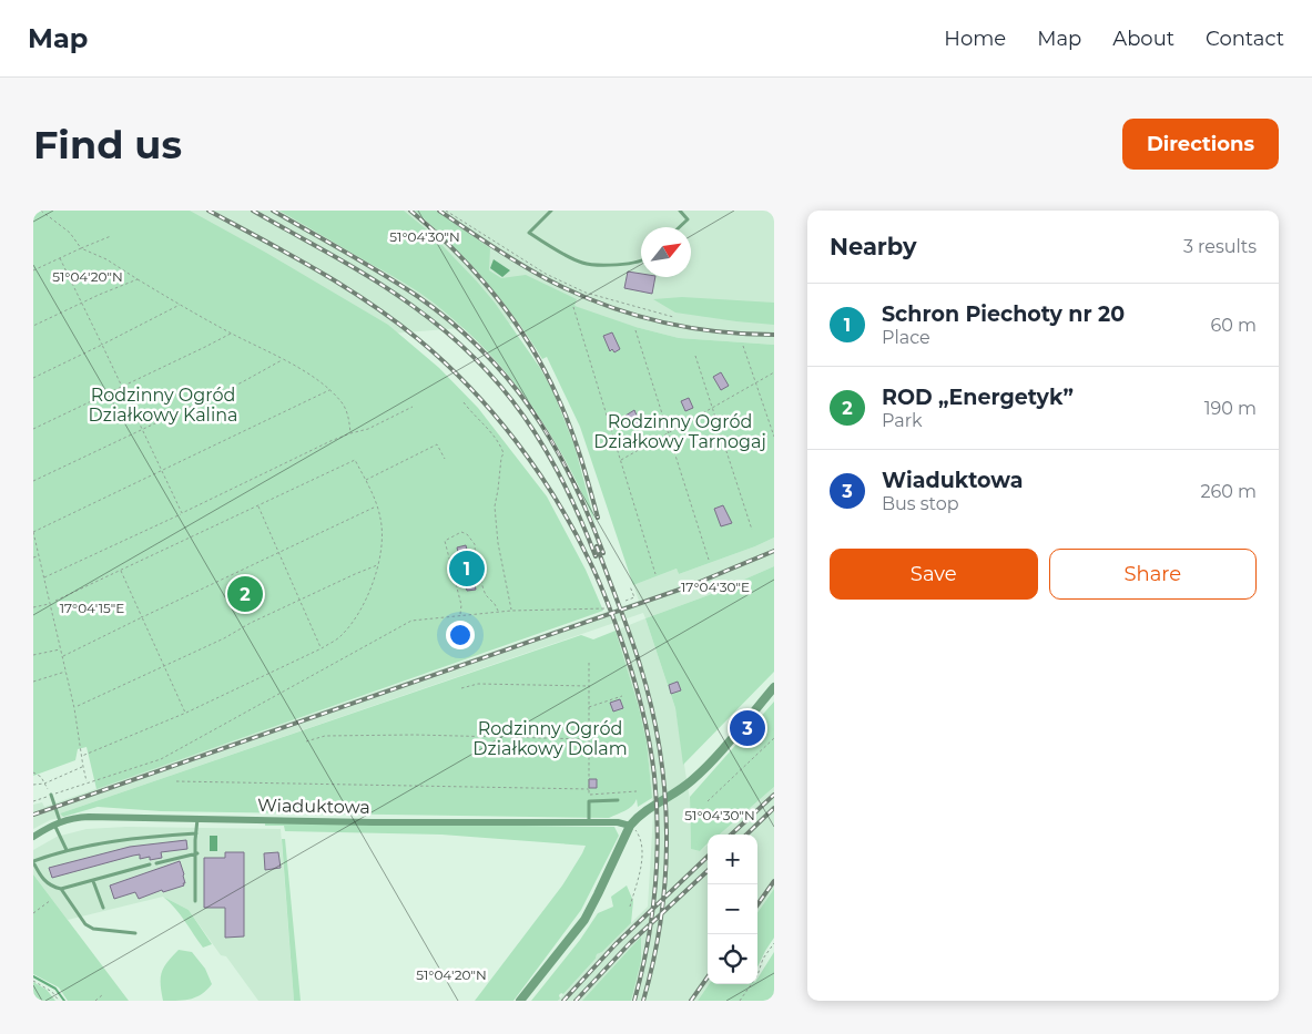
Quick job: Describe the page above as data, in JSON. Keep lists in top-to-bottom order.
{
  "streets": {
    "street": ["Wiaduktowa"]
  },
  "parks": ["Rodzinny Ogród Działkowy Kalina", "Rodzinny Ogród Działkowy Tarnogaj", "Rodzinny Ogród Działkowy Dolam"],
  "north": "top right",
  "page": {
    "header": "Map",
    "nav": [
      "Home",
      "Map",
      "About",
      "Contact"
    ],
    "buttons": [
      "Directions",
      ["Save", "Share"]
    ],
    "title": "Find us",
    "heading": ["Nearby", "3 results"],
    "list": [
      {
        "mark": "1",
        "name": "Schron Piechoty nr 20",
        "note": "Place",
        "value": "60 m"
      },
      {
        "mark": "2",
        "name": "ROD „Energetyk”",
        "note": "Park",
        "value": "190 m"
      },
      {
        "mark": "3",
        "name": "Wiaduktowa",
        "note": "Bus stop",
        "value": "260 m"
      }
    ],
    "pins": ["1", "2", "3"],
    "map_buttons": ["+", "−"]
  },
  "coordinates": [
    "51°04'30\"N",
    "51°04'20\"N",
    "17°04'30\"E",
    "17°04'15\"E"
  ]
}
